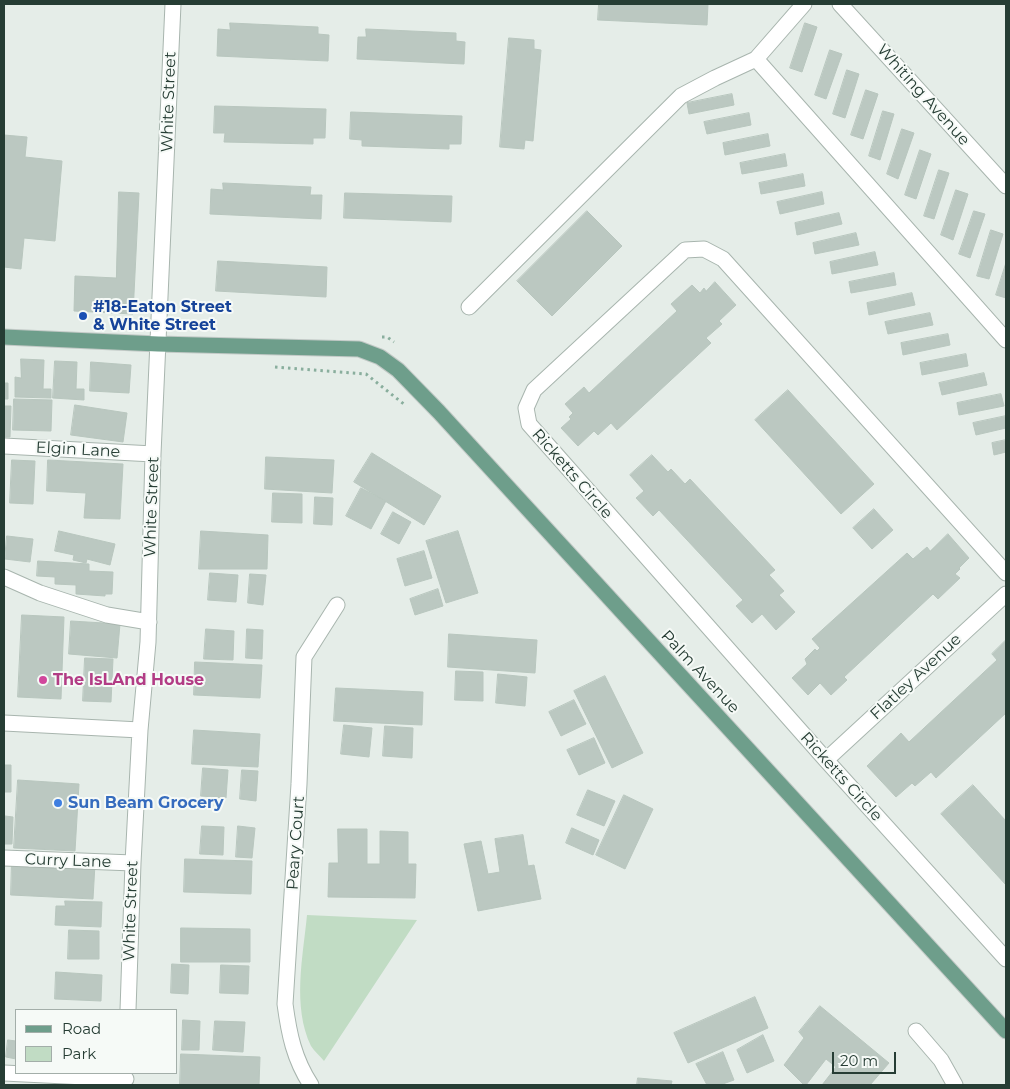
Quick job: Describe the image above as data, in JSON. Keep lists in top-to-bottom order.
{
  "streets": {
    "main road": ["Palm Avenue"],
    "street": [
      "Whiting Avenue",
      "White Street",
      "Elgin Lane",
      "Ricketts Circle",
      "Flatley Avenue",
      "Peary Court",
      "Curry Lane"
    ]
  },
  "crossings": [
    ["White Street", "Elgin Lane"],
    ["White Street", "Palm Avenue"],
    ["White Street", "Curry Lane"],
    ["Ricketts Circle", "Flatley Avenue"]
  ],
  "places": ["#18-Eaton Street & White Street", "The IsLAnd House", "Sun Beam Grocery"],
  "legend": ["Road", "Park"],
  "scale_bar": "20 m"
}
